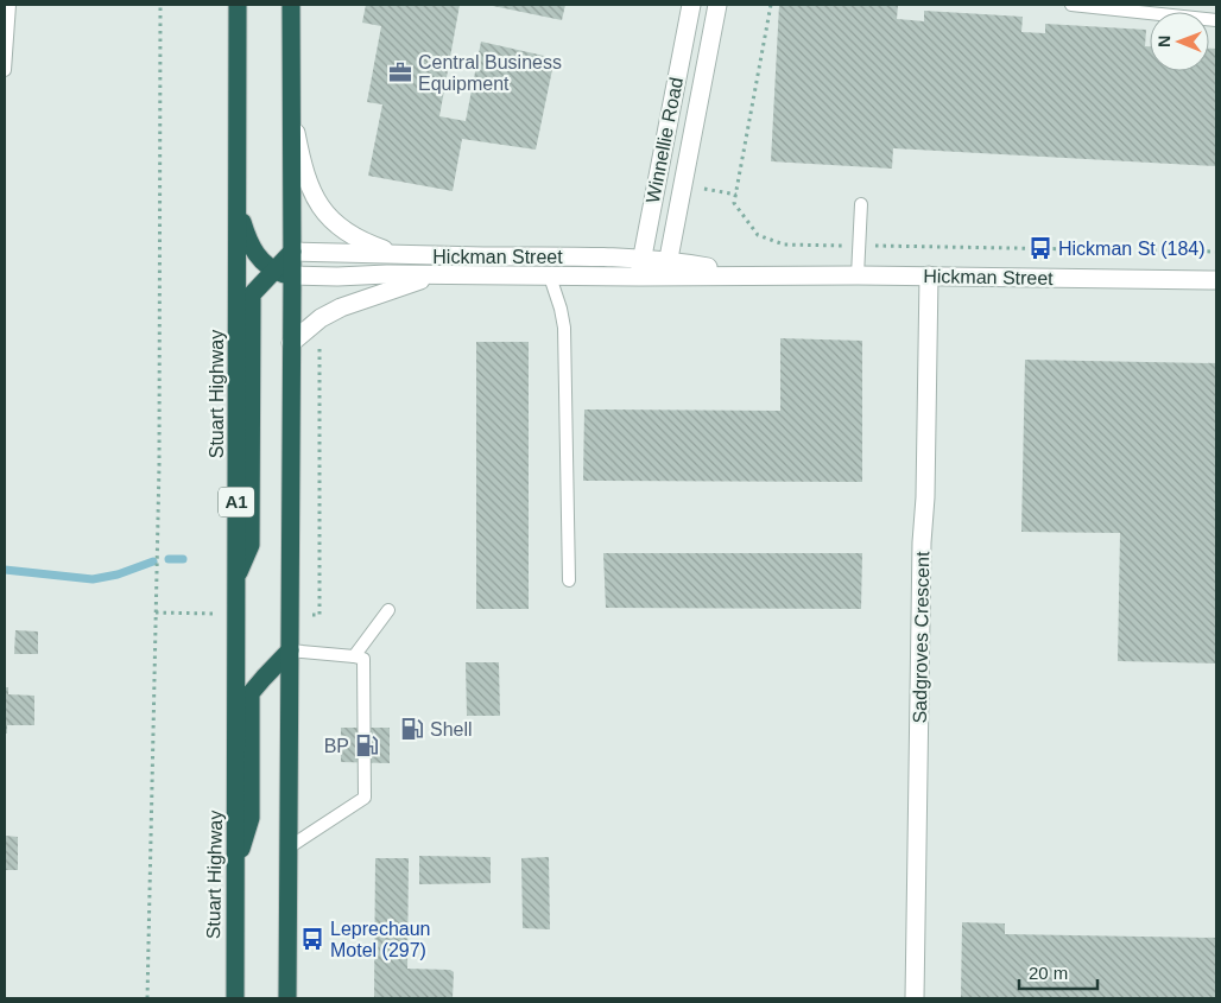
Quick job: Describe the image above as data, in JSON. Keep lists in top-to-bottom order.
{
  "streets": {
    "highway": ["Stuart Highway", "A1"],
    "street": ["Winnellie Road", "Hickman Street", "Sadgroves Crescent"]
  },
  "crossings": [
    ["Winnellie Road", "Hickman Street"],
    ["Hickman Street", "Sadgroves Crescent"]
  ],
  "places": {
    "office": ["Central Business Equipment"],
    "bus stop": ["Hickman St (184)", "Leprechaun Motel (297)"],
    "fuel station": ["Shell", "BP"]
  },
  "scale_bar": "20 m",
  "north": "left"
}
